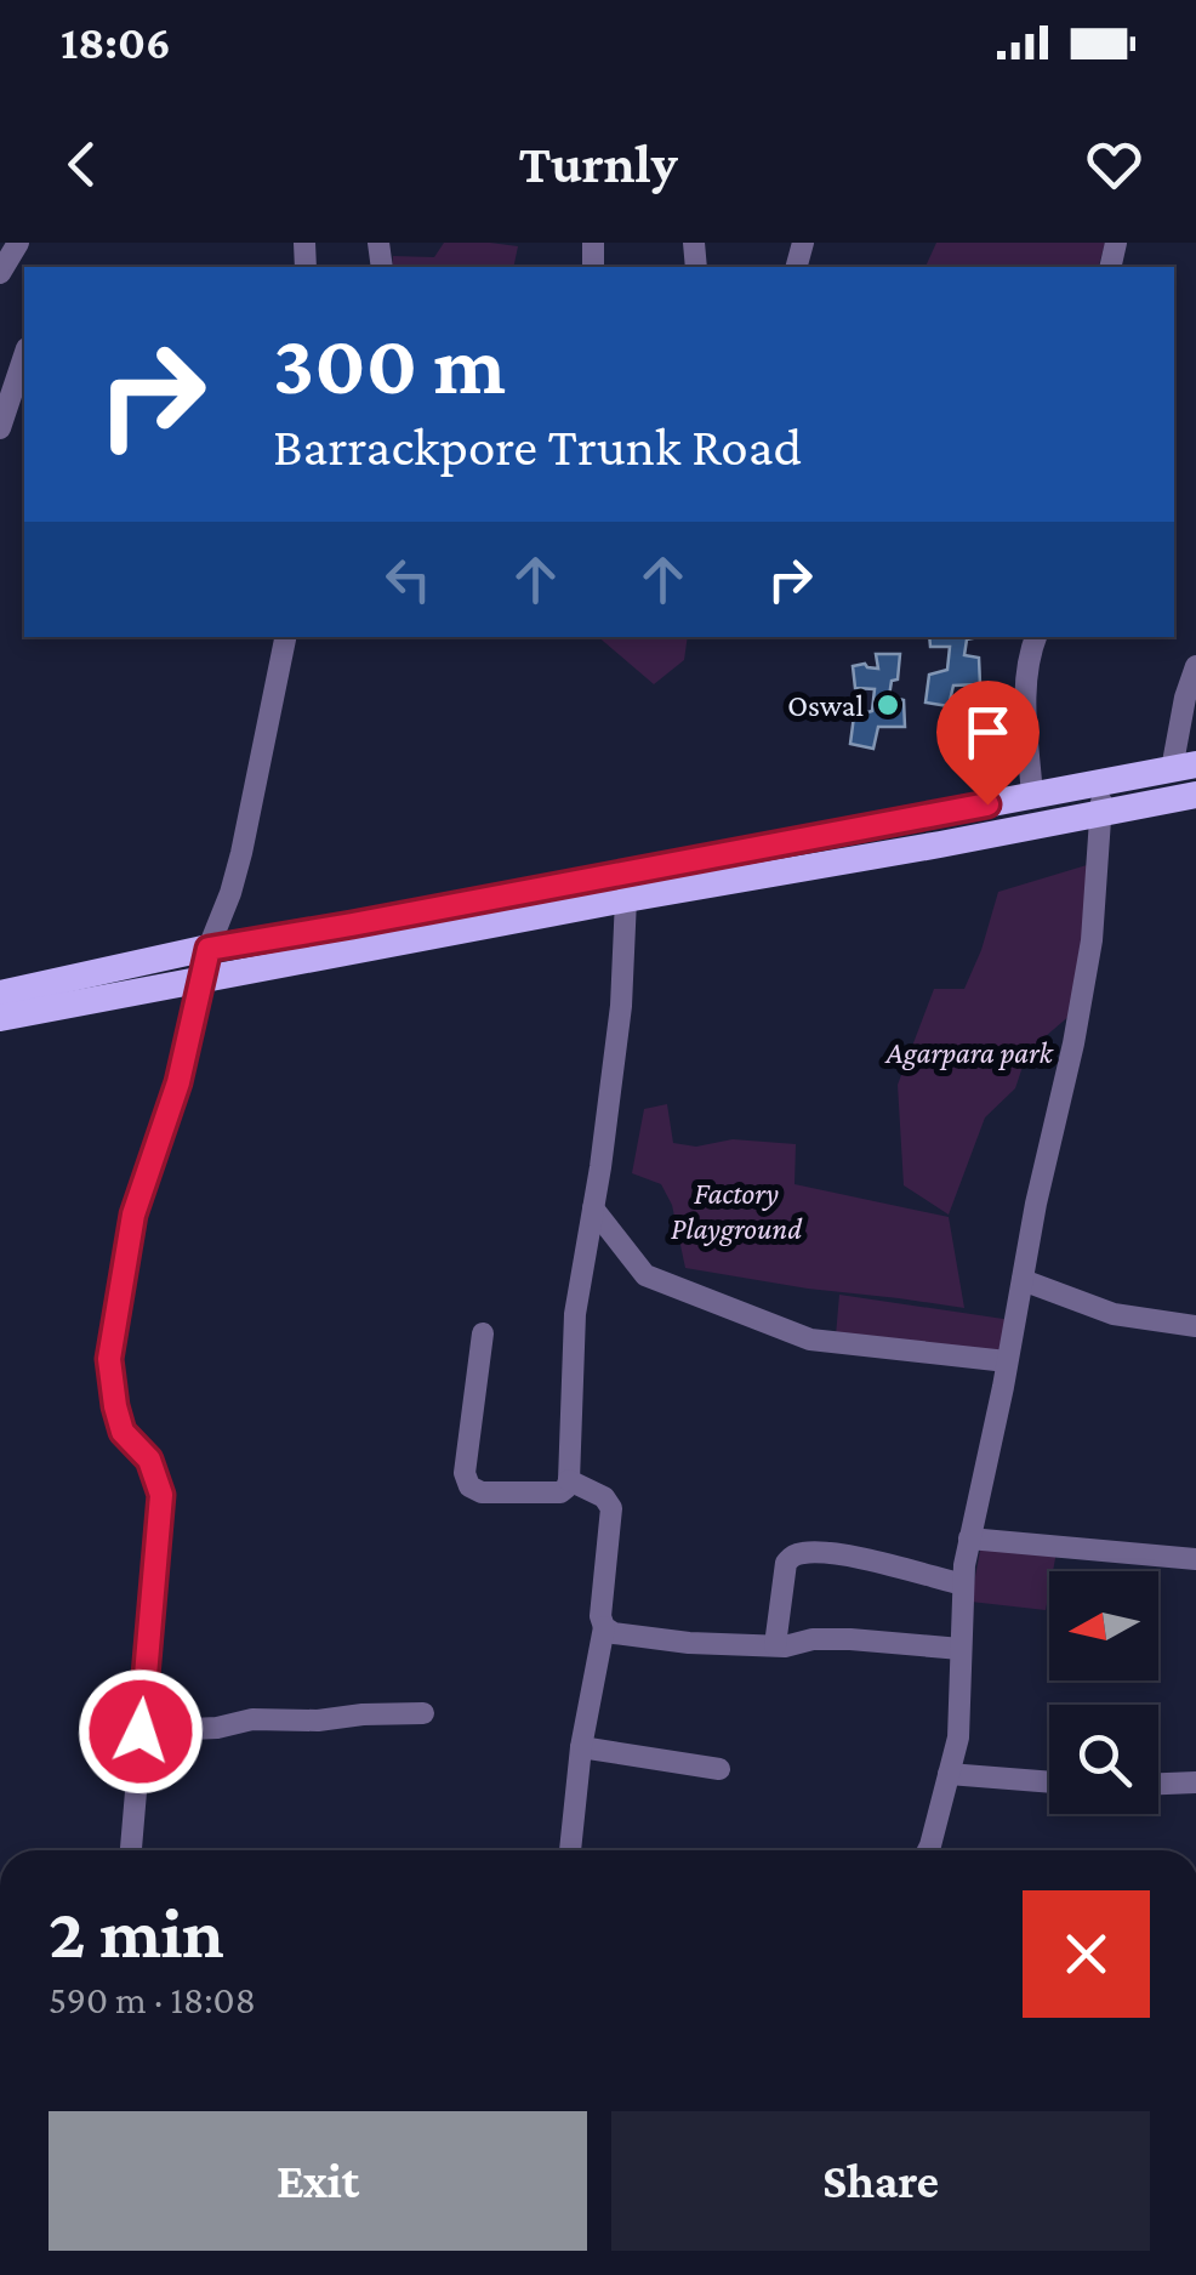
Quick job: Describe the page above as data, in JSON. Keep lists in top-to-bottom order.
{
  "parks": ["Agarpara park", "Factory Playground"],
  "places": ["Oswal"],
  "north": "left",
  "page": {
    "status": "18:06",
    "header": "Turnly",
    "turn": ["300 m", "Barrackpore Trunk Road"],
    "heading": ["2 min", "590 m · 18:08"],
    "buttons": ["Exit", "Share"]
  }
}
